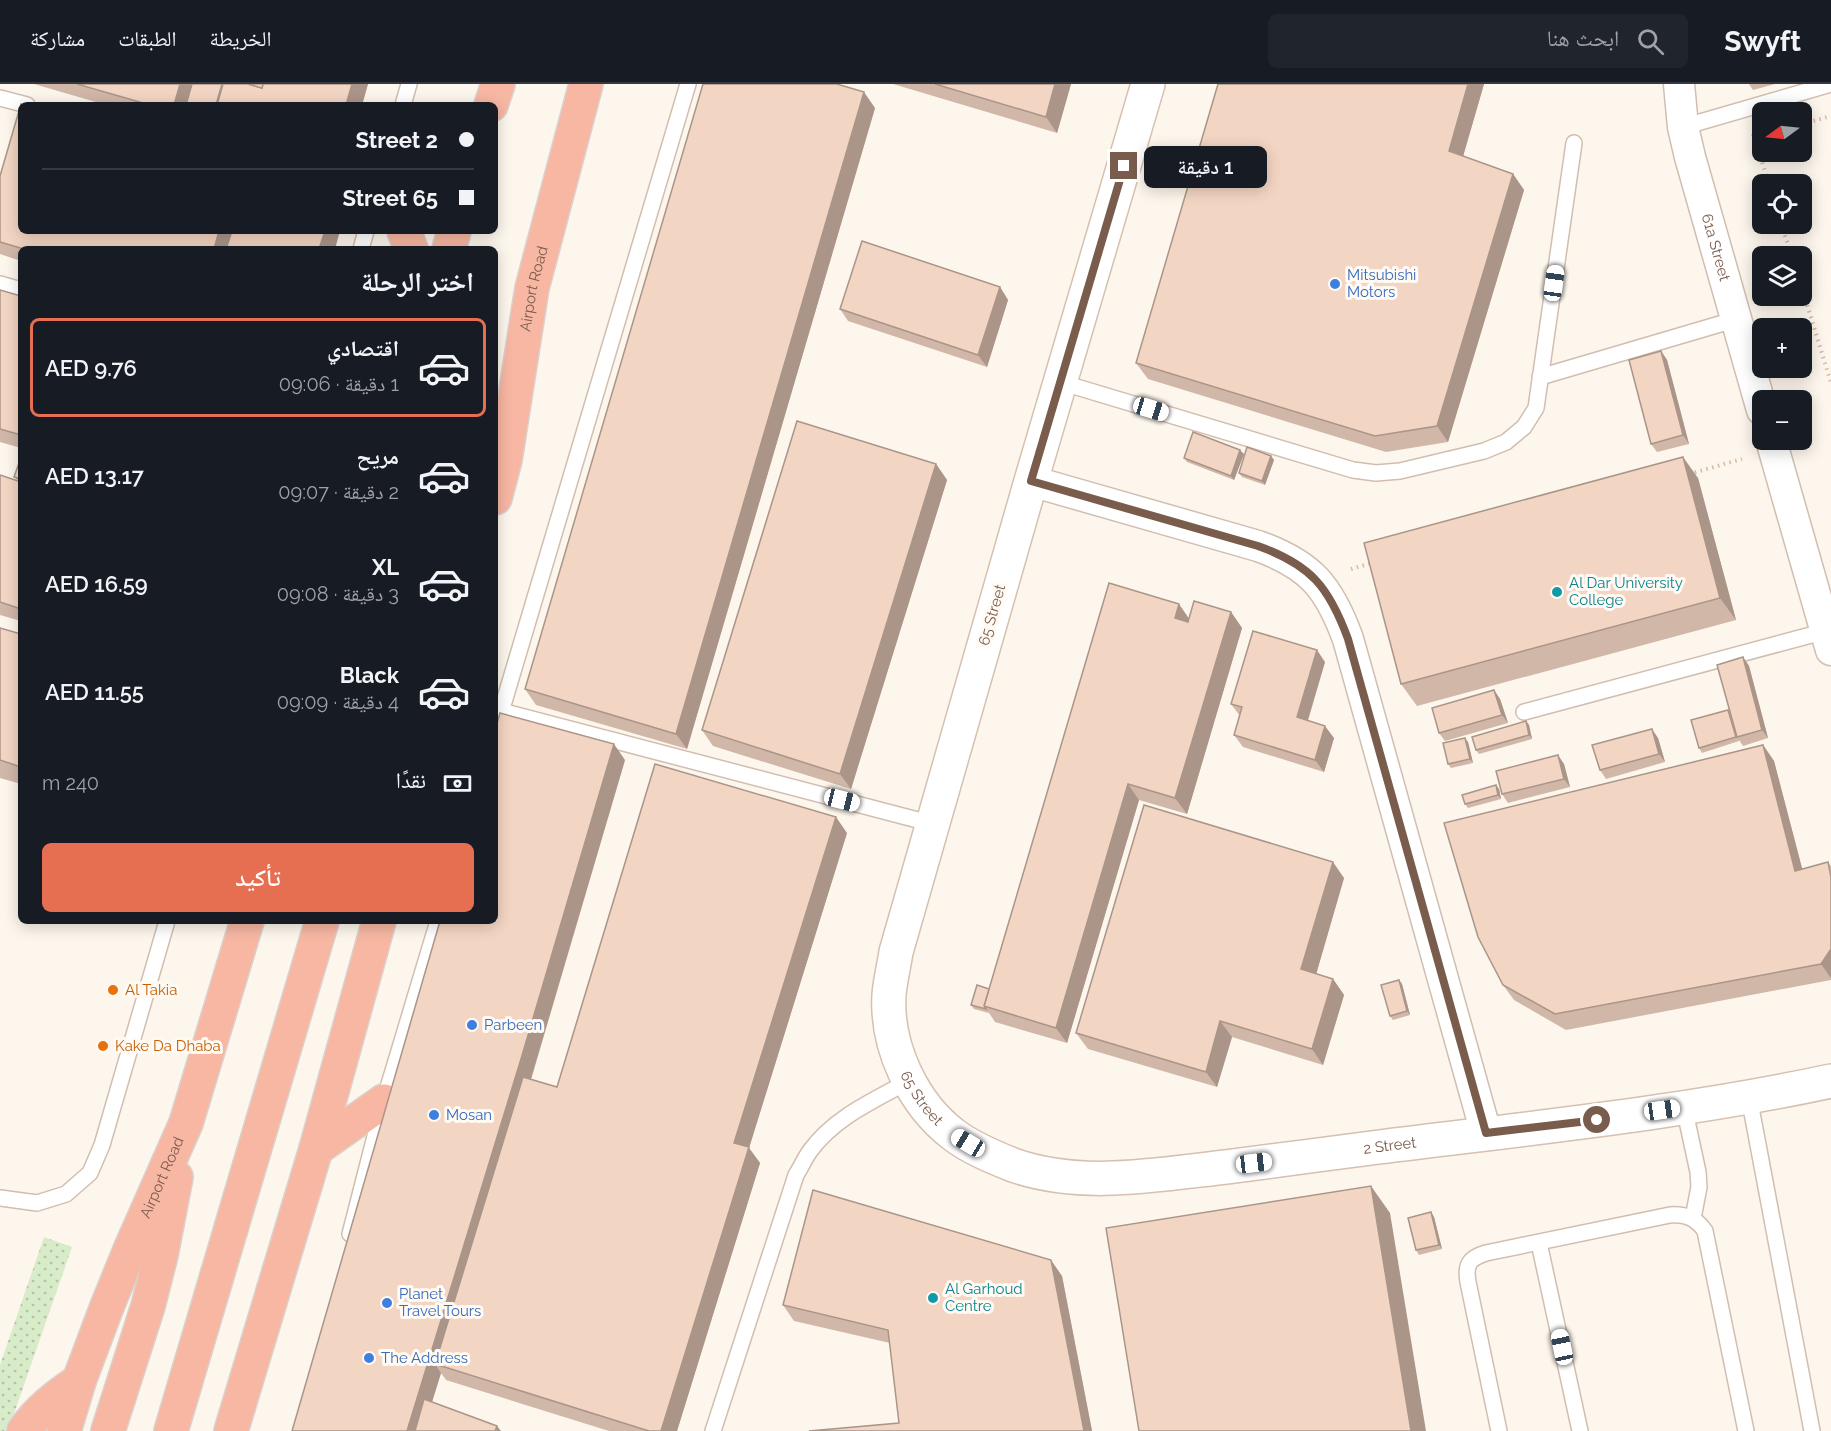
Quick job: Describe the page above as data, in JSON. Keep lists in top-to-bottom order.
{
  "streets": {
    "highway": ["Airport Road"],
    "street": ["61a Street", "65 Street", "2 Street"]
  },
  "crossings": [
    ["65 Street", "2 Street"]
  ],
  "places": [
    "Mitsubishi Motors",
    "Al Dar University College",
    "Al Takia",
    "Parbeen",
    "Kake Da Dhaba",
    "Mosan",
    "Al Garhoud Centre",
    "Planet Travel Tours",
    "The Address"
  ],
  "north": "left",
  "page": {
    "header": "Swyft",
    "search": "ابحث هنا",
    "nav": ["الخريطة", "الطبقات", "مشاركة"],
    "map_buttons": ["+", "−"],
    "banner": ["2 Street", "65 Street"],
    "bubble": "1 دقيقة",
    "heading": "اختر الرحلة",
    "list": [
      {
        "name": "اقتصادي",
        "note": "1 دقيقة · 09:06",
        "value": "AED 9.76"
      },
      {
        "name": "مريح",
        "note": "2 دقيقة · 09:07",
        "value": "AED 13.17"
      },
      {
        "name": "XL",
        "note": "3 دقيقة · 09:08",
        "value": "AED 16.59"
      },
      {
        "name": "Black",
        "note": "4 دقيقة · 09:09",
        "value": "AED 11.55"
      }
    ],
    "pay": ["نقدًا", "240 m"],
    "buttons": "تأكيد"
  }
}
